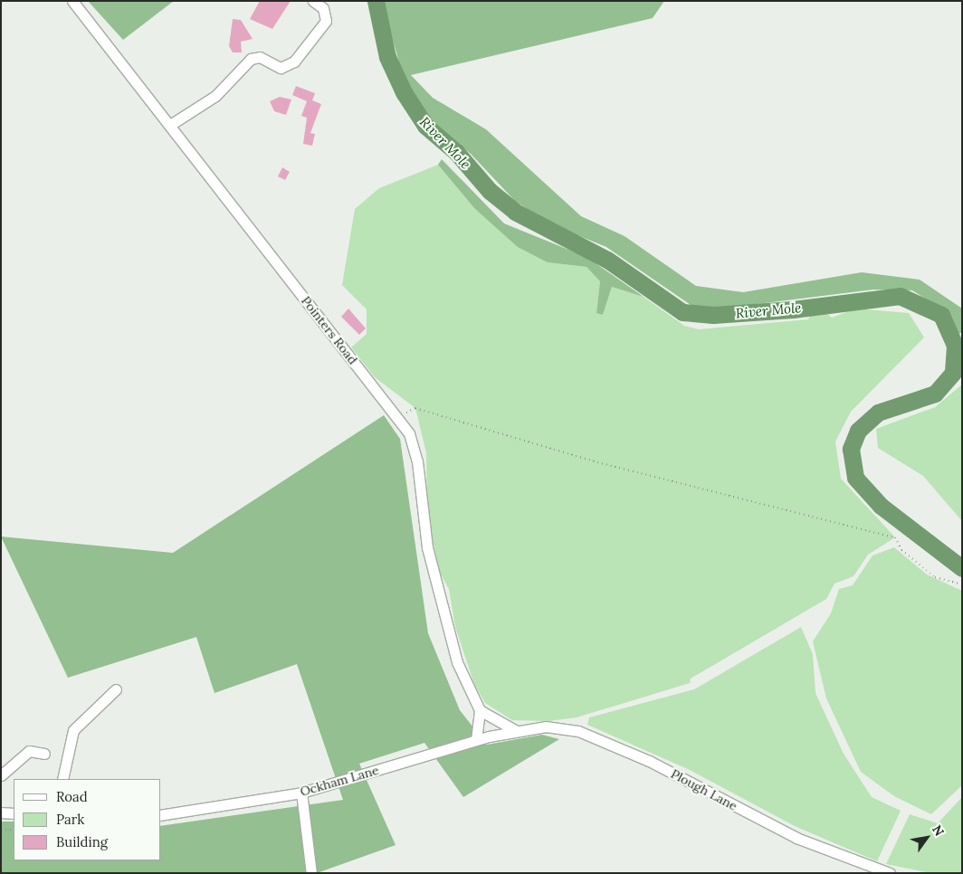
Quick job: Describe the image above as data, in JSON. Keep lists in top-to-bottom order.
{
  "streets": {
    "street": ["Pointers Road", "Ockham Lane", "Plough Lane"]
  },
  "crossings": [
    ["Pointers Road", "Ockham Lane"],
    ["Ockham Lane", "Plough Lane"]
  ],
  "water": ["River Mole"],
  "legend": ["Road", "Park", "Building"],
  "north": "top right"
}
